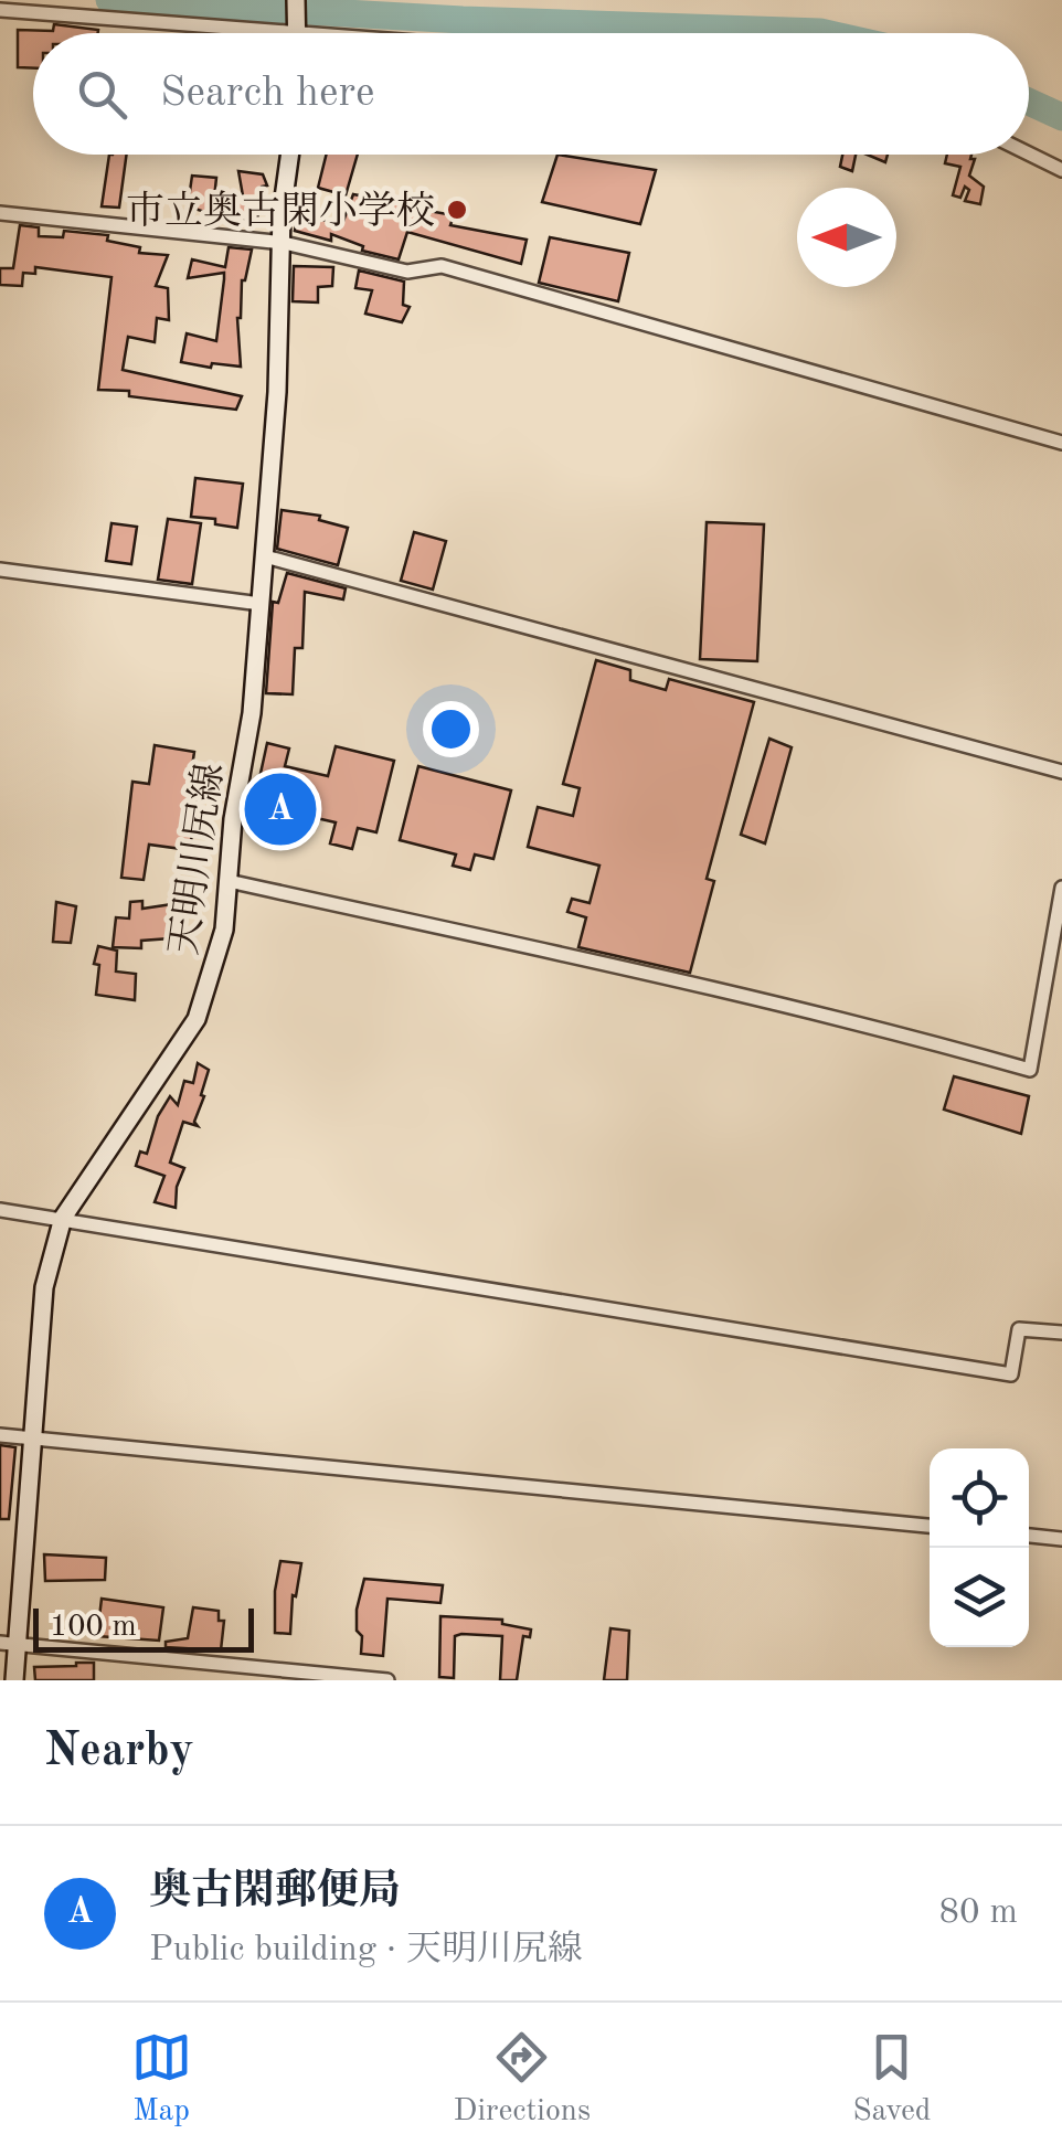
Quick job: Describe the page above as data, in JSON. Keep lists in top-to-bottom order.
{
  "streets": {
    "main road": ["天明川尻線"]
  },
  "places": ["市立奥古閑小学校"],
  "scale_bar": "100 m",
  "north": "left",
  "page": {
    "search": "Search here",
    "pins": "A",
    "scale": "100 m",
    "heading": "Nearby",
    "list": [
      {
        "mark": "A",
        "name": "奥古閑郵便局",
        "note": "Public building · 天明川尻線",
        "value": "80 m"
      }
    ],
    "nav": ["Map", "Directions", "Saved"]
  }
}
